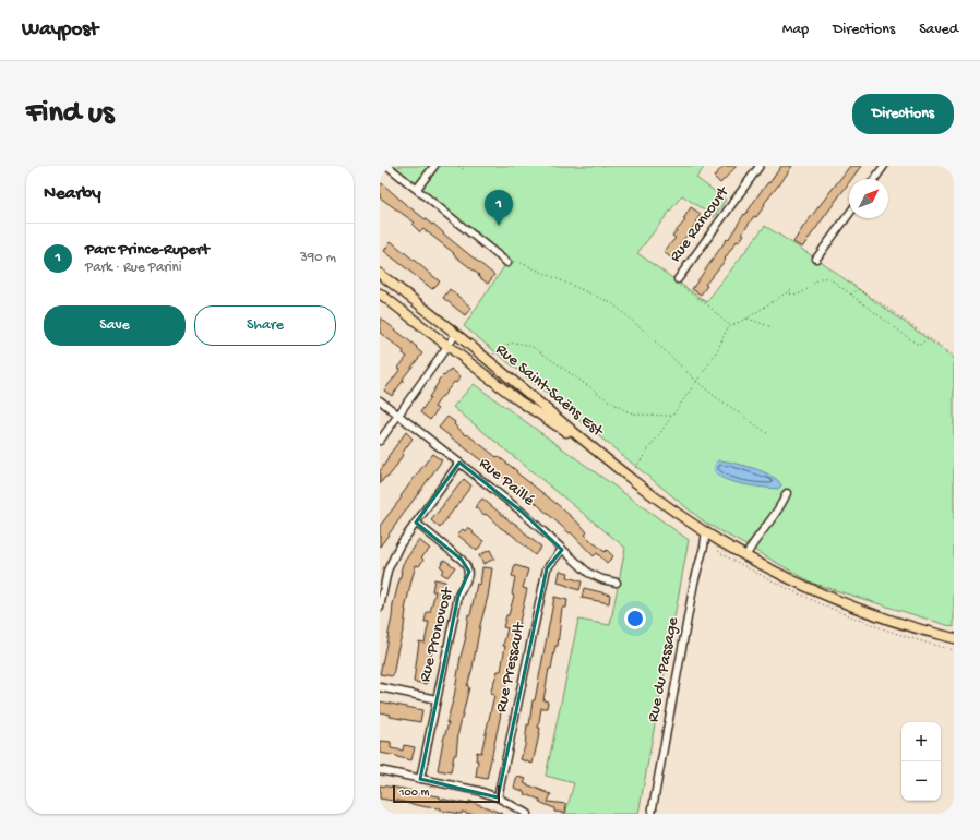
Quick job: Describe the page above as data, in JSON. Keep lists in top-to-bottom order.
{
  "streets": {
    "main road": ["Rue Saint-Saëns Est"],
    "street": [
      "Rue Rancourt",
      "Rue Paillé",
      "Rue Pronovost",
      "Rue Pressault",
      "Rue du Passage"
    ]
  },
  "crossings": [
    ["Rue Paillé", "Rue Pressault"]
  ],
  "scale_bar": "100 m",
  "north": "top right",
  "page": {
    "header": "Waypost",
    "nav": ["Map", "Directions", "Saved"],
    "buttons": [
      "Directions",
      ["Save", "Share"]
    ],
    "title": "Find us",
    "heading": "Nearby",
    "pins": "1",
    "list": [
      {
        "mark": "1",
        "name": "Parc Prince-Rupert",
        "note": "Park · Rue Parini",
        "value": "390 m"
      }
    ],
    "map_buttons": ["+", "−"],
    "scale": "100 m"
  }
}
